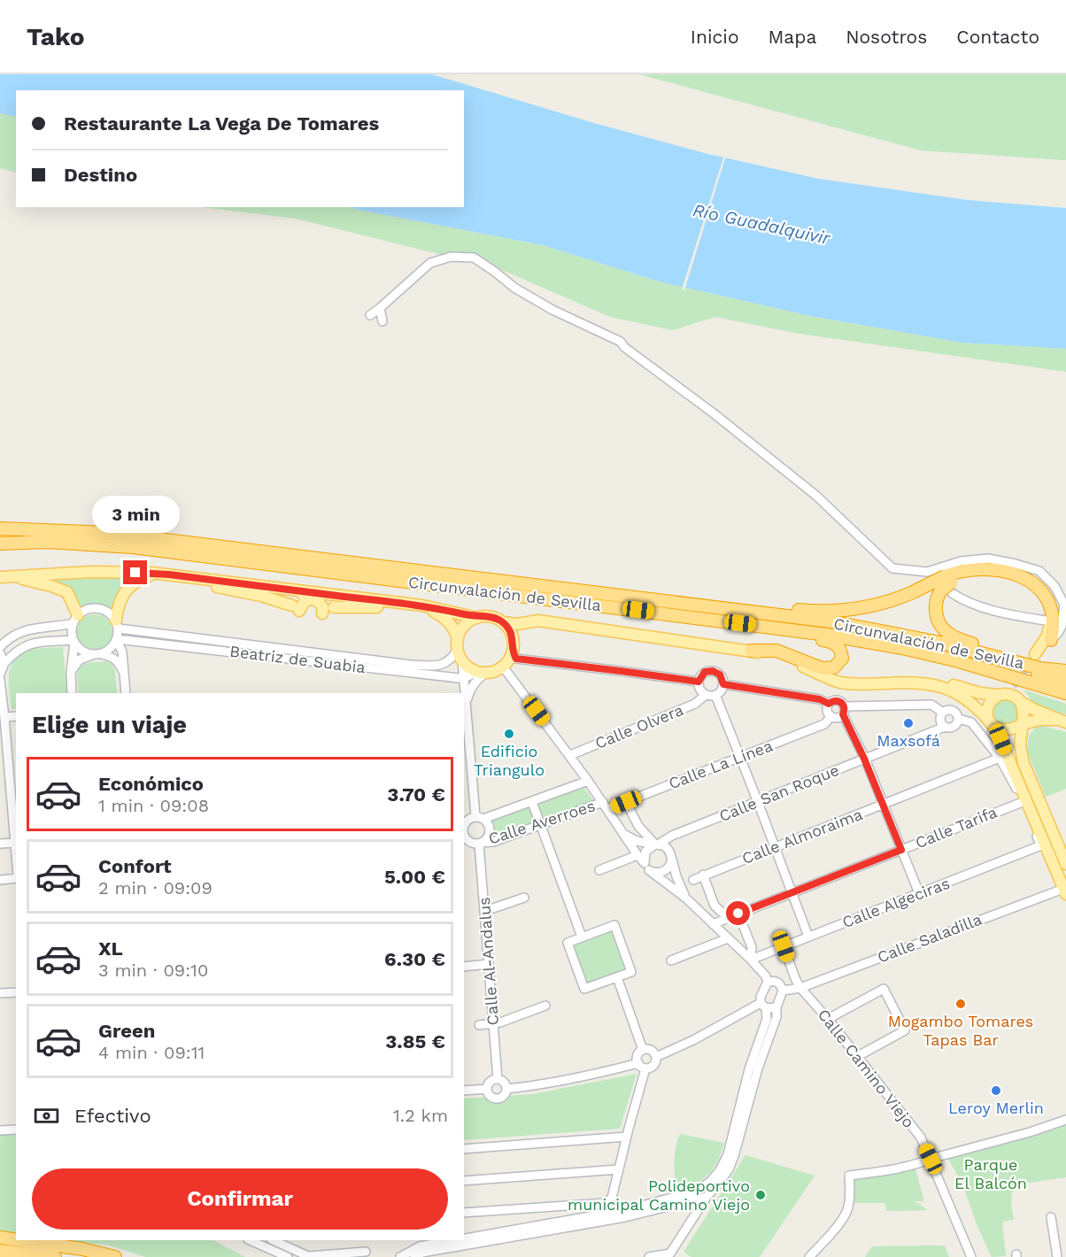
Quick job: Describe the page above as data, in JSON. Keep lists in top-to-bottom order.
{
  "streets": {
    "highway": ["Circunvalación de Sevilla"],
    "street": [
      "Beatriz de Suabia",
      "Calle Olvera",
      "Calle La Línea",
      "Calle San Roque",
      "Calle Averroes",
      "Calle Tarifa",
      "Calle Almoraima",
      "Calle Algeciras",
      "Calle Saladilla",
      "Calle Al-Andalus",
      "Calle Camino Viejo"
    ]
  },
  "crossings": [
    ["Calle La Línea", "Calle Averroes"],
    ["Calle Averroes", "Calle Al-Andalus"],
    ["Calle Tarifa", "Calle Algeciras"],
    ["Calle Algeciras", "Calle Camino Viejo"],
    ["Calle Saladilla", "Calle Camino Viejo"]
  ],
  "water": ["Río Guadalquivir"],
  "parks": ["Parque El Balcón"],
  "places": [
    "Maxsofá",
    "Edificio Triangulo",
    "Mogambo Tomares Tapas Bar",
    "Leroy Merlin",
    "Polideportivo municipal Camino Viejo"
  ],
  "page": {
    "header": "Tako",
    "nav": [
      "Inicio",
      "Mapa",
      "Nosotros",
      "Contacto"
    ],
    "banner": ["Restaurante La Vega De Tomares", "Destino"],
    "bubble": "3 min",
    "heading": "Elige un viaje",
    "list": [
      {
        "name": "Económico",
        "note": "1 min · 09:08",
        "value": "3.70 €"
      },
      {
        "name": "Confort",
        "note": "2 min · 09:09",
        "value": "5.00 €"
      },
      {
        "name": "XL",
        "note": "3 min · 09:10",
        "value": "6.30 €"
      },
      {
        "name": "Green",
        "note": "4 min · 09:11",
        "value": "3.85 €"
      }
    ],
    "pay": ["Efectivo", "1.2 km"],
    "buttons": "Confirmar"
  }
}
